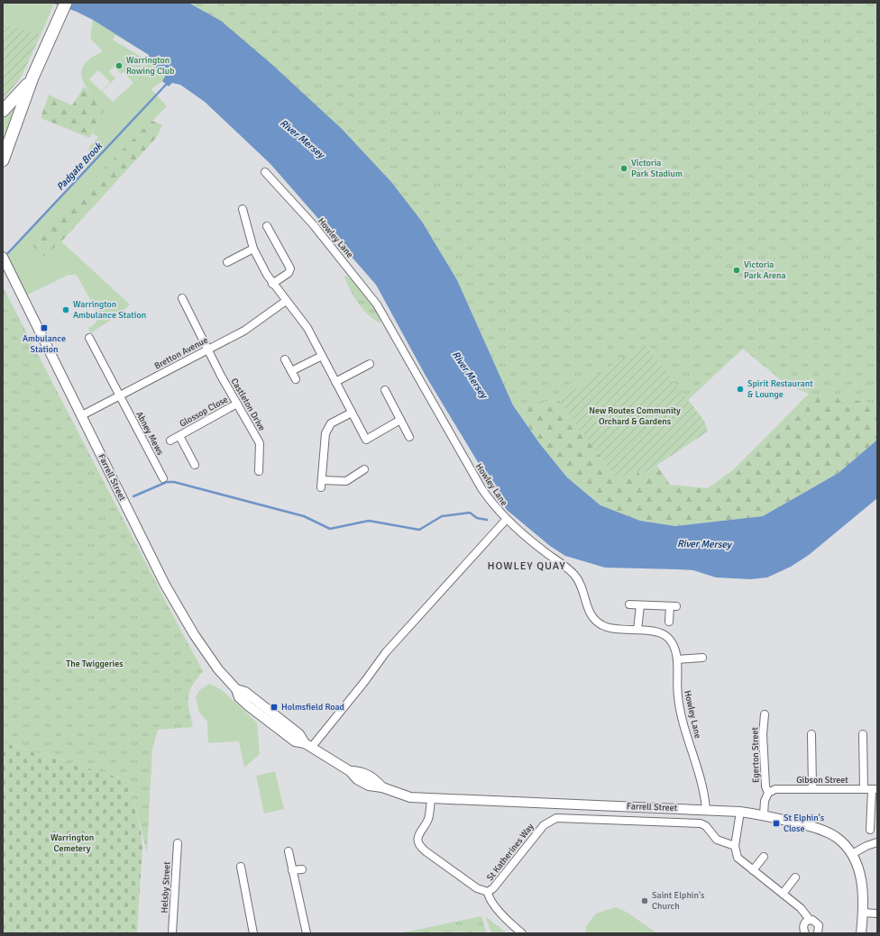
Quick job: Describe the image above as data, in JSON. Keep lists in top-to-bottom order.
{
  "streets": {
    "street": [
      "Howley Lane",
      "Bretton Avenue",
      "Castleton Drive",
      "Glossop Close",
      "Abney Mews",
      "Farrell Street",
      "Egerton Street",
      "Gibson Street",
      "St Katherines Way",
      "Helsby Street"
    ]
  },
  "crossings": [
    ["Howley Lane", "Farrell Street"],
    ["Bretton Avenue", "Castleton Drive"],
    ["Bretton Avenue", "Abney Mews"],
    ["Bretton Avenue", "Farrell Street"],
    ["Castleton Drive", "Glossop Close"],
    ["Farrell Street", "Egerton Street"],
    ["Farrell Street", "St Katherines Way"],
    ["Egerton Street", "Gibson Street"]
  ],
  "districts": ["HOWLEY QUAY"],
  "water": ["River Mersey", "Padgate Brook"],
  "parks": ["New Routes Community Orchard & Gardens", "The Twiggeries", "Warrington Cemetery"],
  "places": {
    "other": [
      "Warrington Rowing Club",
      "Victoria Park Stadium",
      "Victoria Park Arena",
      "Warrington Ambulance Station",
      "Spirit Restaurant & Lounge",
      "Saint Elphin's Church"
    ],
    "transit": ["Ambulance Station", "Holmsfield Road", "St Elphin's Close"]
  }
}
